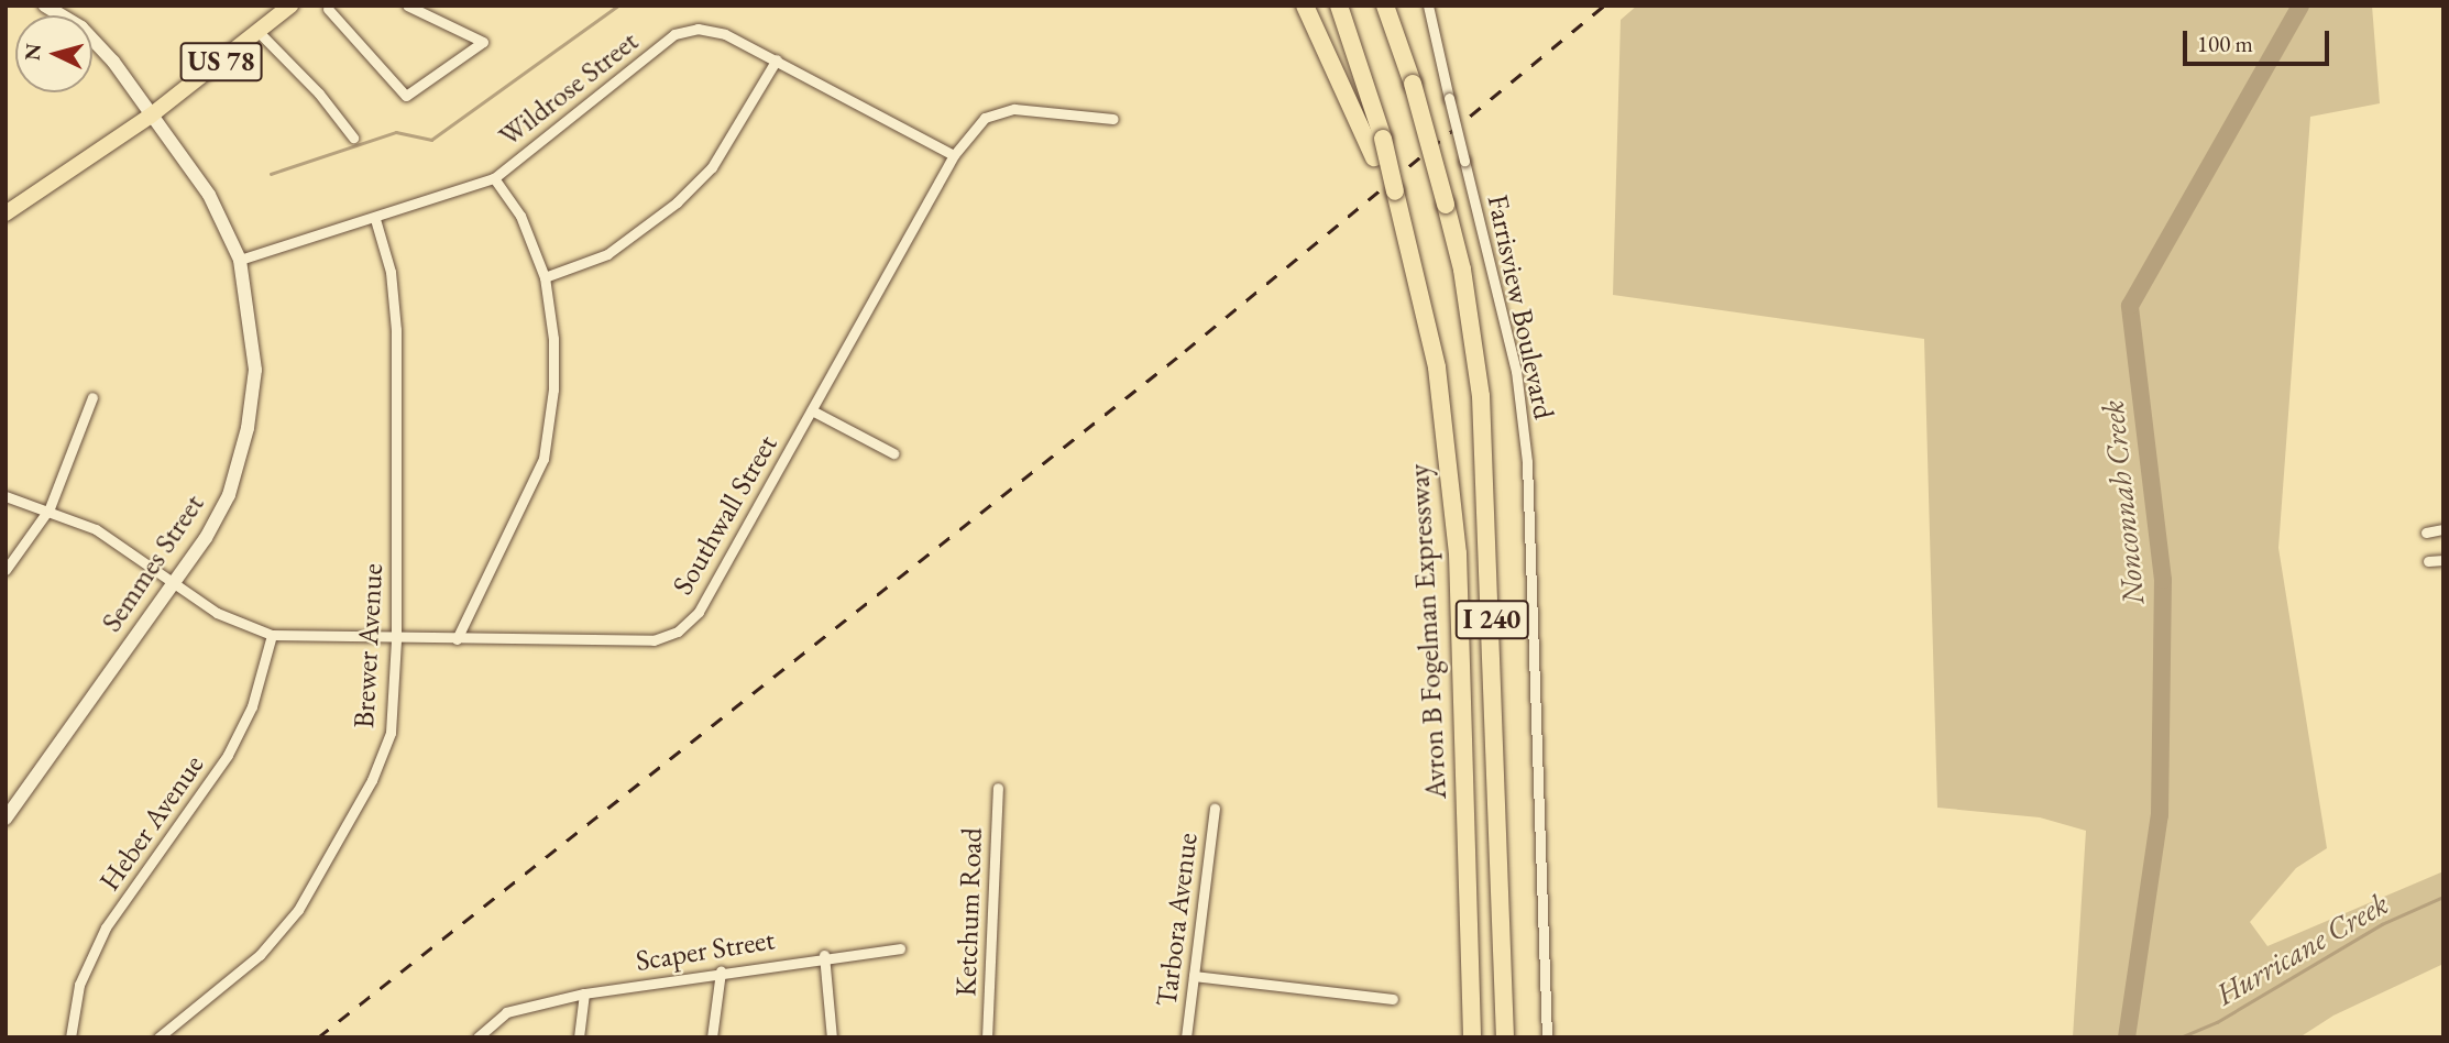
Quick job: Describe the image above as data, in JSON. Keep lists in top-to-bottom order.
{
  "streets": {
    "highway": ["I 240", "Avron B Fogelman Expressway"],
    "main road": ["US 78", "Semmes Street"],
    "street": [
      "Wildrose Street",
      "Farrisview Boulevard",
      "Southwall Street",
      "Brewer Avenue",
      "Heber Avenue",
      "Ketchum Road",
      "Tarbora Avenue",
      "Scaper Street"
    ]
  },
  "crossings": [
    ["US 78", "Semmes Street"],
    ["Wildrose Street", "Southwall Street"],
    ["Wildrose Street", "Semmes Street"],
    ["Wildrose Street", "Brewer Avenue"],
    ["Southwall Street", "Semmes Street"],
    ["Southwall Street", "Brewer Avenue"],
    ["Southwall Street", "Heber Avenue"]
  ],
  "water": ["Nonconnah Creek", "Hurricane Creek"],
  "scale_bar": "100 m",
  "north": "left"
}
